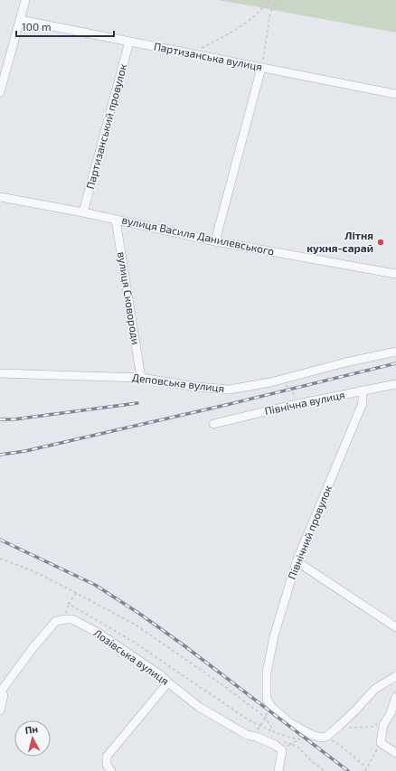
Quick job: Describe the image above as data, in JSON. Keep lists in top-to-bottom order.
{
  "streets": {
    "street": [
      "Партизанська вулиця",
      "Партизанський провулок",
      "вулиця Василя Данилевського",
      "вулиця Сковороди",
      "Деповська вулиця",
      "Північна вулиця",
      "Північний провулок",
      "Лозівська вулиця"
    ]
  },
  "crossings": [
    ["Партизанська вулиця", "Партизанський провулок"],
    ["Партизанський провулок", "вулиця Василя Данилевського"],
    ["вулиця Василя Данилевського", "вулиця Сковороди"],
    ["вулиця Сковороди", "Деповська вулиця"],
    ["Північна вулиця", "Північний провулок"]
  ],
  "places": ["Літня кухня-сарай"],
  "scale_bar": "100 m",
  "north": "top"
}
